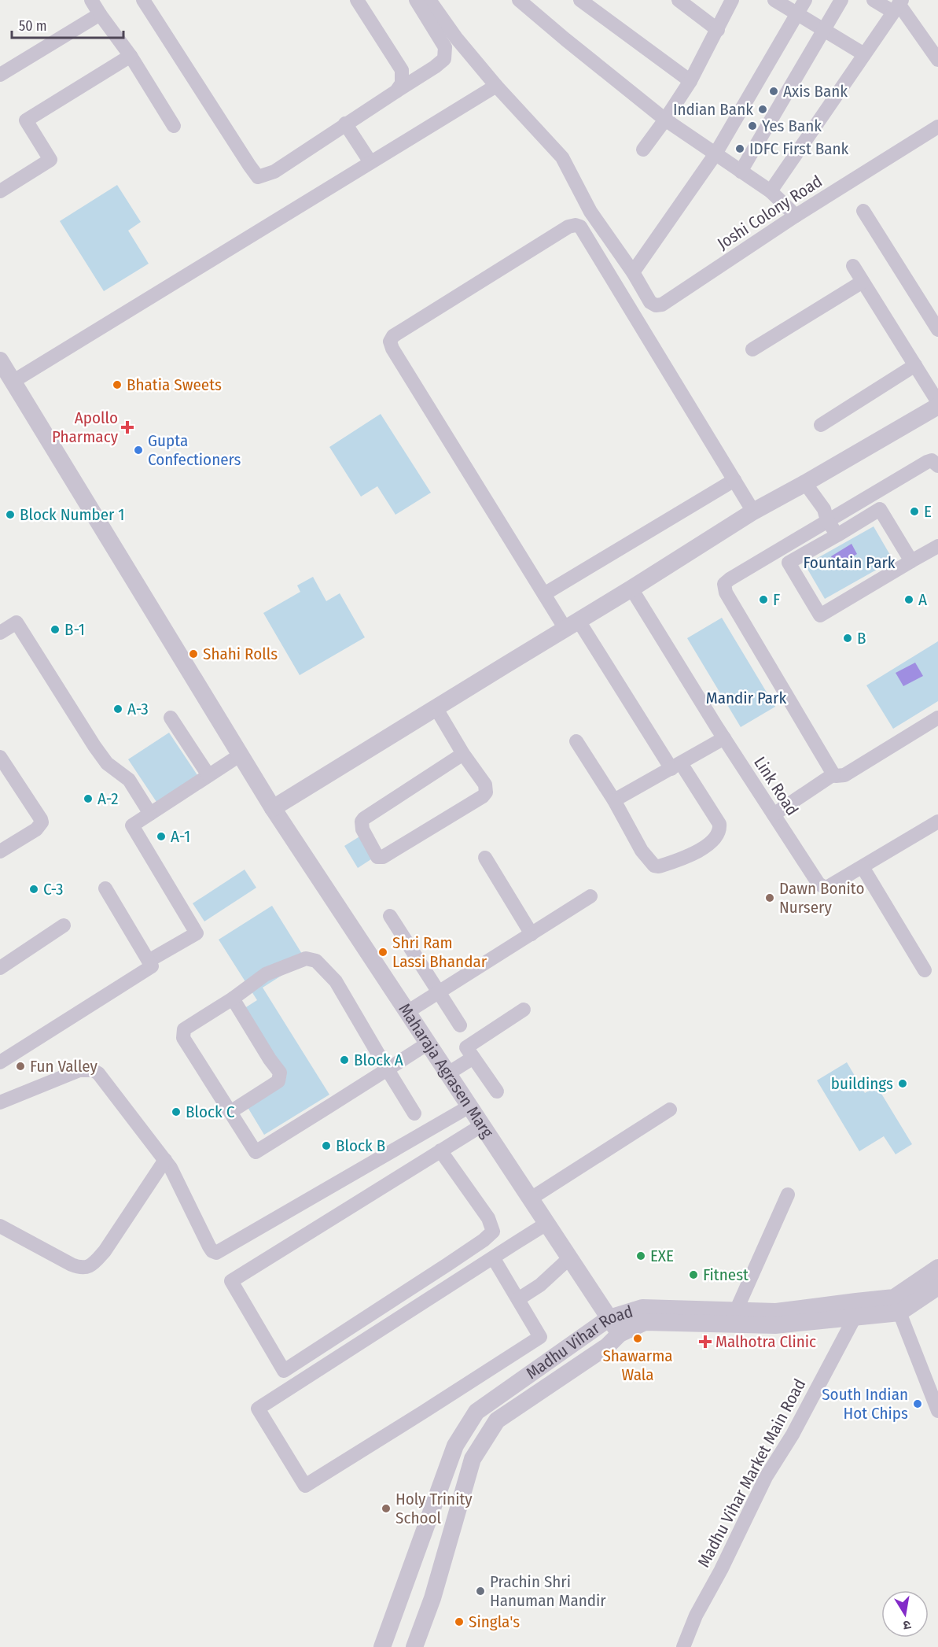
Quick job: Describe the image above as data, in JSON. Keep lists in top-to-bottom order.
{
  "streets": {
    "street": [
      "Joshi Colony Road",
      "Link Road",
      "Maharaja Agrasen Marg",
      "Madhu Vihar Road",
      "Madhu Vihar Market Main Road"
    ]
  },
  "crossings": [
    ["Maharaja Agrasen Marg", "Madhu Vihar Road"],
    ["Madhu Vihar Road", "Madhu Vihar Market Main Road"]
  ],
  "parks": ["Fountain Park", "Mandir Park"],
  "places": {
    "other": [
      "Axis Bank",
      "Indian Bank",
      "Yes Bank",
      "IDFC First Bank",
      "Bhatia Sweets",
      "Gupta Confectioners",
      "E",
      "Block Number 1",
      "F",
      "A",
      "B-1",
      "B",
      "Shahi Rolls",
      "A-3",
      "A-2",
      "A-1",
      "C-3",
      "Dawn Bonito Nursery",
      "Shri Ram Lassi Bhandar",
      "Block A",
      "Fun Valley",
      "buildings",
      "Block C",
      "Block B",
      "EXE",
      "Fitnest",
      "Shawarma Wala",
      "South Indian Hot Chips",
      "Holy Trinity School",
      "Prachin Shri Hanuman Mandir",
      "Singla's"
    ],
    "health": ["Apollo Pharmacy", "Malhotra Clinic"]
  },
  "scale_bar": "50 m",
  "north": "bottom"
}
